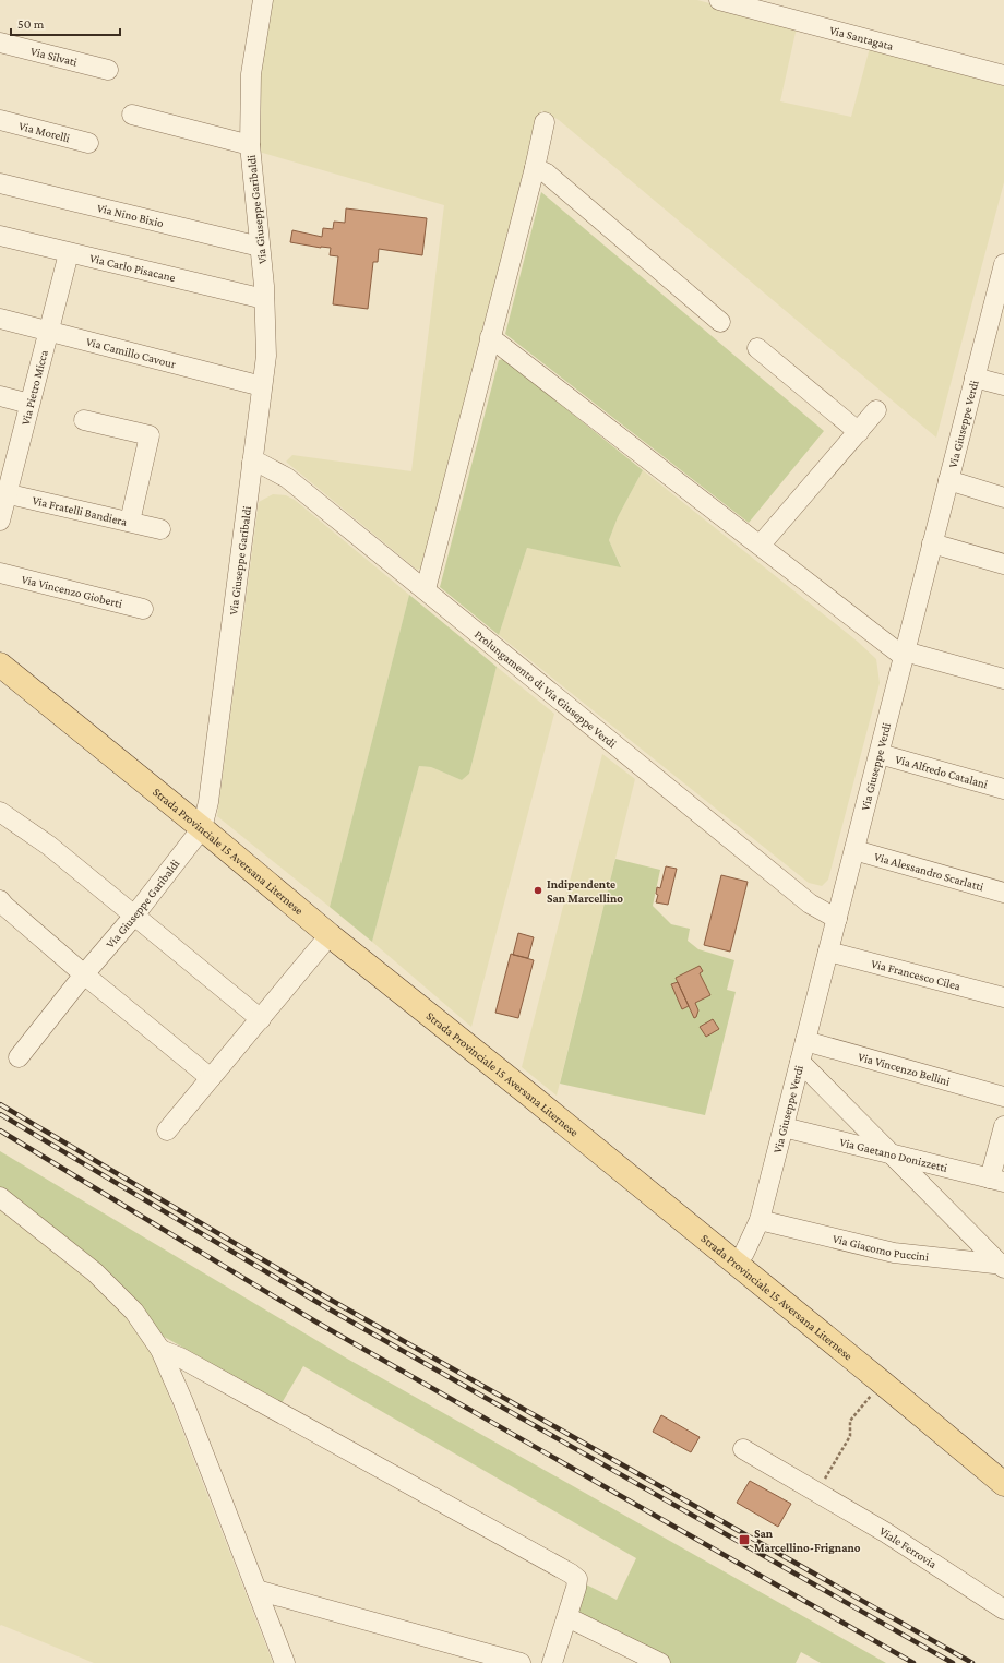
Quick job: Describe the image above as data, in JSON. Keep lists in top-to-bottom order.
{
  "streets": {
    "main road": ["Strada Provinciale 15 Aversana Liternese"],
    "street": [
      "Via Santagata",
      "Via Silvati",
      "Via Morelli",
      "Via Giuseppe Garibaldi",
      "Via Nino Bixio",
      "Via Carlo Pisacane",
      "Via Camillo Cavour",
      "Via Pietro Micca",
      "Via Giuseppe Verdi",
      "Via Fratelli Bandiera",
      "Via Vincenzo Gioberti",
      "Prolungamento di Via Giuseppe Verdi",
      "Via Alfredo Catalani",
      "Via Alessandro Scarlatti",
      "Via Francesco Cilea",
      "Via Vincenzo Bellini",
      "Via Gaetano Donizzetti",
      "Via Giacomo Puccini",
      "Viale Ferrovia"
    ]
  },
  "crossings": [
    ["Via Giuseppe Garibaldi", "Via Nino Bixio"],
    ["Via Giuseppe Garibaldi", "Via Carlo Pisacane"],
    ["Via Giuseppe Garibaldi", "Via Camillo Cavour"],
    ["Via Giuseppe Garibaldi", "Prolungamento di Via Giuseppe Verdi"],
    ["Via Giuseppe Garibaldi", "Strada Provinciale 15 Aversana Liternese"],
    ["Via Carlo Pisacane", "Via Pietro Micca"],
    ["Via Camillo Cavour", "Via Pietro Micca"],
    ["Via Pietro Micca", "Via Fratelli Bandiera"],
    ["Via Giuseppe Verdi", "Prolungamento di Via Giuseppe Verdi"],
    ["Via Giuseppe Verdi", "Via Alfredo Catalani"],
    ["Via Giuseppe Verdi", "Strada Provinciale 15 Aversana Liternese"],
    ["Via Giuseppe Verdi", "Via Alessandro Scarlatti"],
    ["Via Giuseppe Verdi", "Via Francesco Cilea"],
    ["Via Giuseppe Verdi", "Via Vincenzo Bellini"],
    ["Via Giuseppe Verdi", "Via Gaetano Donizzetti"],
    ["Via Giuseppe Verdi", "Via Giacomo Puccini"]
  ],
  "places": {
    "other": ["Indipendente San Marcellino"],
    "transit": ["San Marcellino-Frignano"]
  },
  "scale_bar": "50 m"
}
